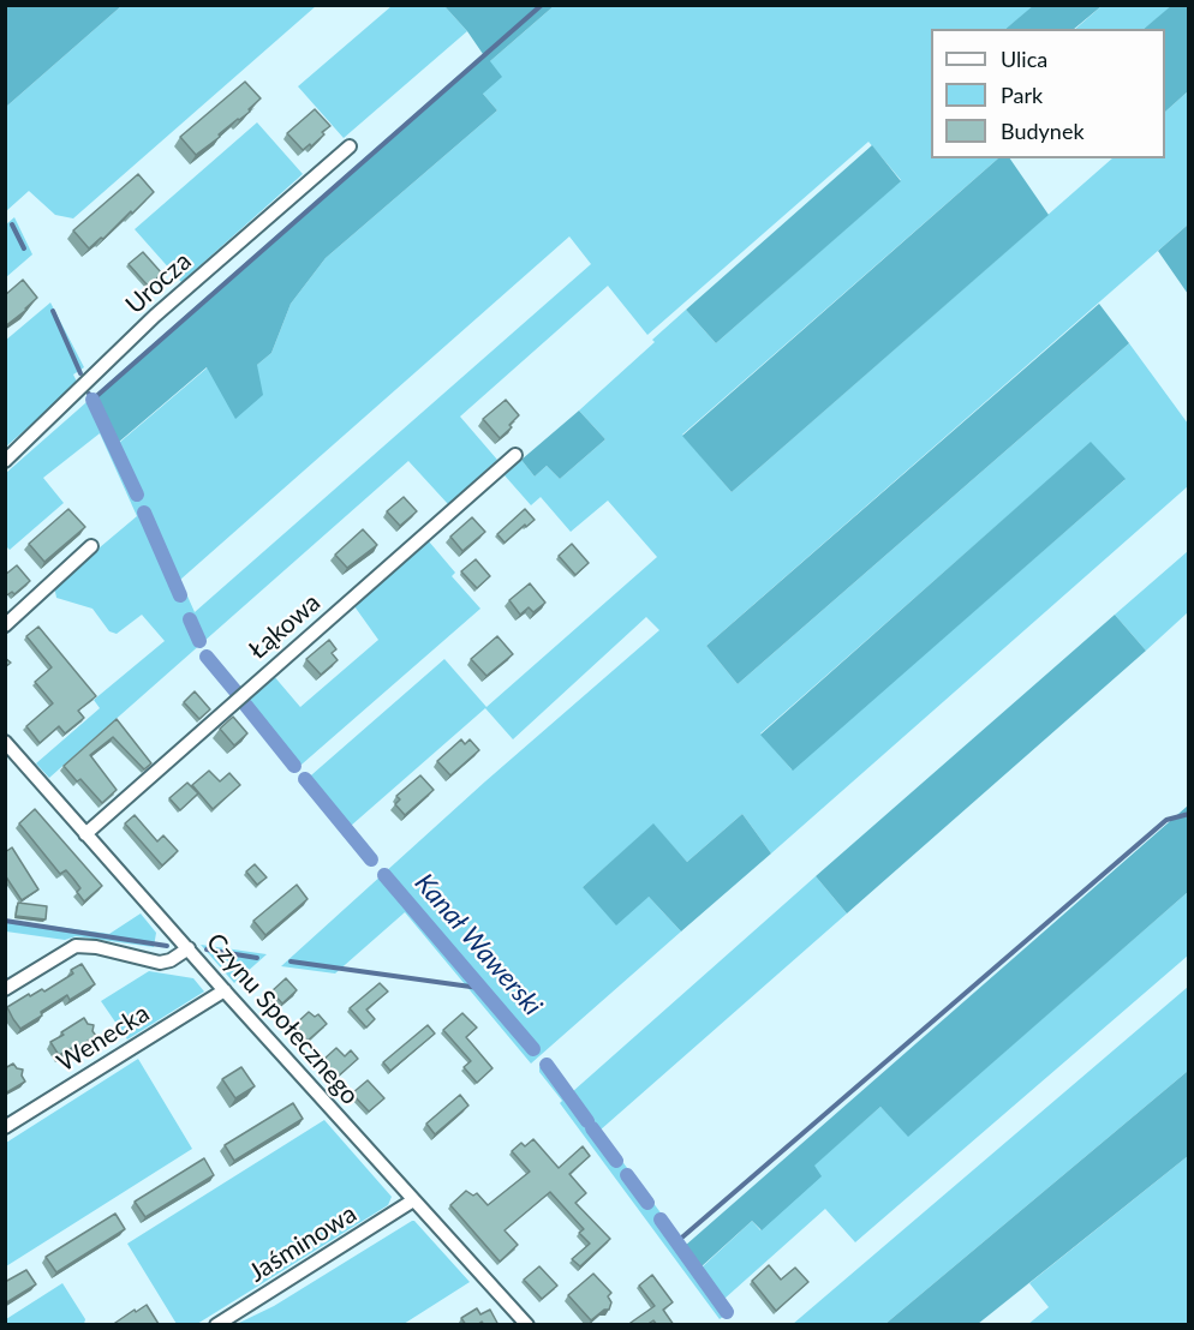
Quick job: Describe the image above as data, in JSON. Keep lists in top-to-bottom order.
{
  "streets": {
    "street": [
      "Urocza",
      "Łąkowa",
      "Czynu Społecznego",
      "Wenecka",
      "Jaśminowa"
    ]
  },
  "crossings": [
    ["Łąkowa", "Czynu Społecznego"],
    ["Czynu Społecznego", "Wenecka"],
    ["Czynu Społecznego", "Jaśminowa"]
  ],
  "water": ["Kanał Wawerski"],
  "legend": ["Ulica", "Park", "Budynek"]
}
